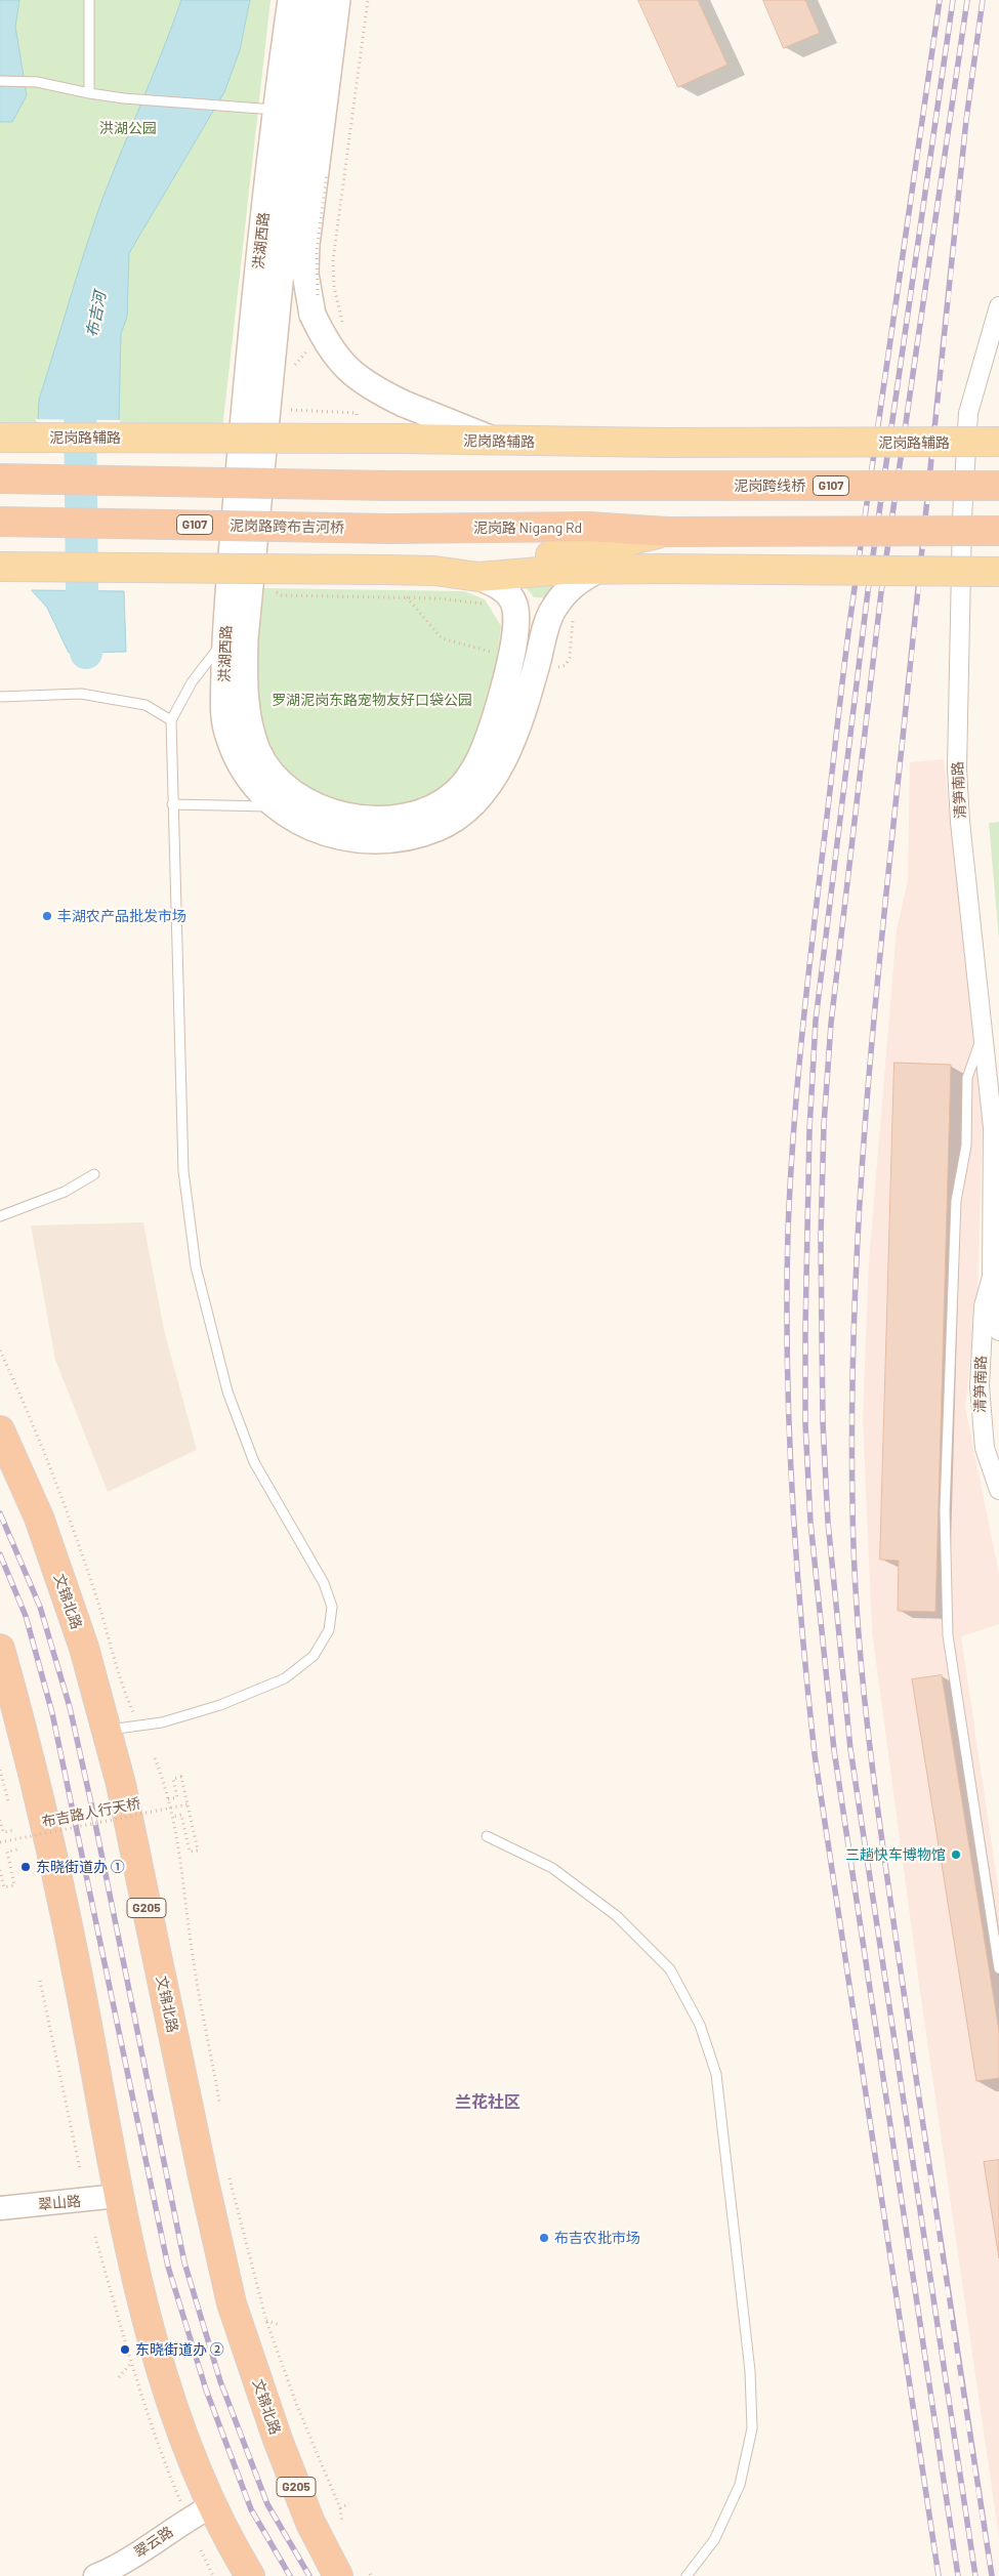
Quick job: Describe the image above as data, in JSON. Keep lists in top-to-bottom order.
{
  "streets": {
    "highway": [
      "泥岗跨线桥",
      "G107",
      "泥岗路跨布吉河桥",
      "泥岗路 Nigang Rd",
      "文锦北路",
      "G205"
    ],
    "main road": ["洪湖西路", "泥岗路辅路"],
    "street": ["清笋南路", "翠山路", "翠云路"],
    "path": ["布吉路人行天桥"]
  },
  "crossings": [
    ["G107", "泥岗路 Nigang Rd"],
    ["泥岗路跨布吉河桥", "泥岗路 Nigang Rd"]
  ],
  "districts": ["兰花社区"],
  "water": ["布吉河"],
  "parks": ["洪湖公园", "罗湖泥岗东路宠物友好口袋公园"],
  "places": [
    "丰湖农产品批发市场",
    "三趟快车博物馆",
    "东晓街道办 ①",
    "布吉农批市场",
    "东晓街道办 ②"
  ]
}
